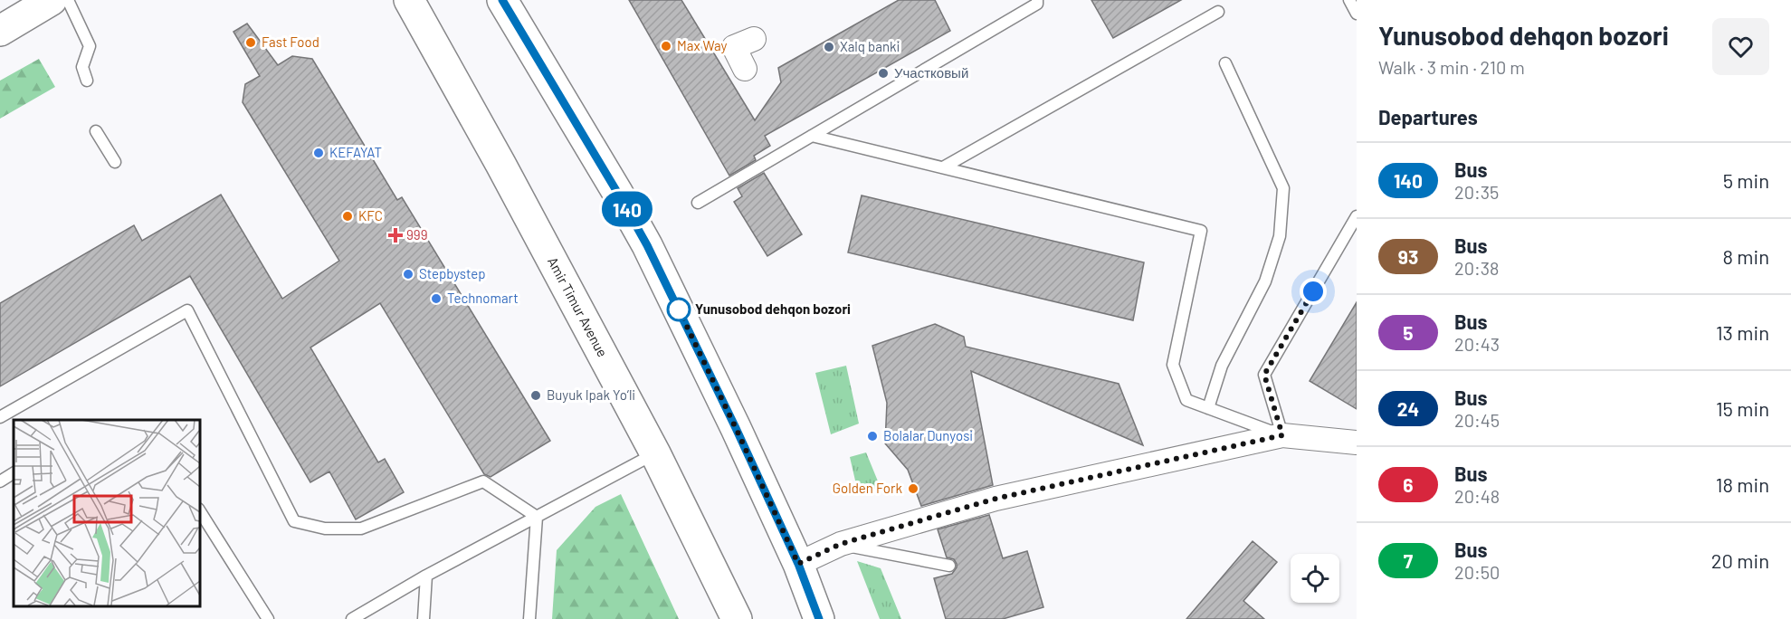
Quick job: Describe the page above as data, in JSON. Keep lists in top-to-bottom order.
{
  "streets": {
    "main road": ["Amir Timur Avenue"]
  },
  "places": {
    "other": [
      "Fast Food",
      "Max Way",
      "Xalq banki",
      "Участковый",
      "KEFAYAT",
      "KFC",
      "Stepbystep",
      "Technomart",
      "Yunusobod dehqon bozori",
      "Buyuk Ipak Yo‘li",
      "Bolalar Dunyosi",
      "Golden Fork"
    ],
    "health": ["999"]
  },
  "lines": ["bus line 140"],
  "page": {
    "on_map": "140",
    "heading": [
      ["Yunusobod dehqon bozori", "Walk · 3 min · 210 m"],
      "Departures"
    ],
    "list": [
      {
        "mark": "140",
        "name": "Bus",
        "note": "20:35",
        "value": "5 min"
      },
      {
        "mark": "93",
        "name": "Bus",
        "note": "20:38",
        "value": "8 min"
      },
      {
        "mark": "5",
        "name": "Bus",
        "note": "20:43",
        "value": "13 min"
      },
      {
        "mark": "24",
        "name": "Bus",
        "note": "20:45",
        "value": "15 min"
      },
      {
        "mark": "6",
        "name": "Bus",
        "note": "20:48",
        "value": "18 min"
      },
      {
        "mark": "7",
        "name": "Bus",
        "note": "20:50",
        "value": "20 min"
      }
    ]
  }
}
